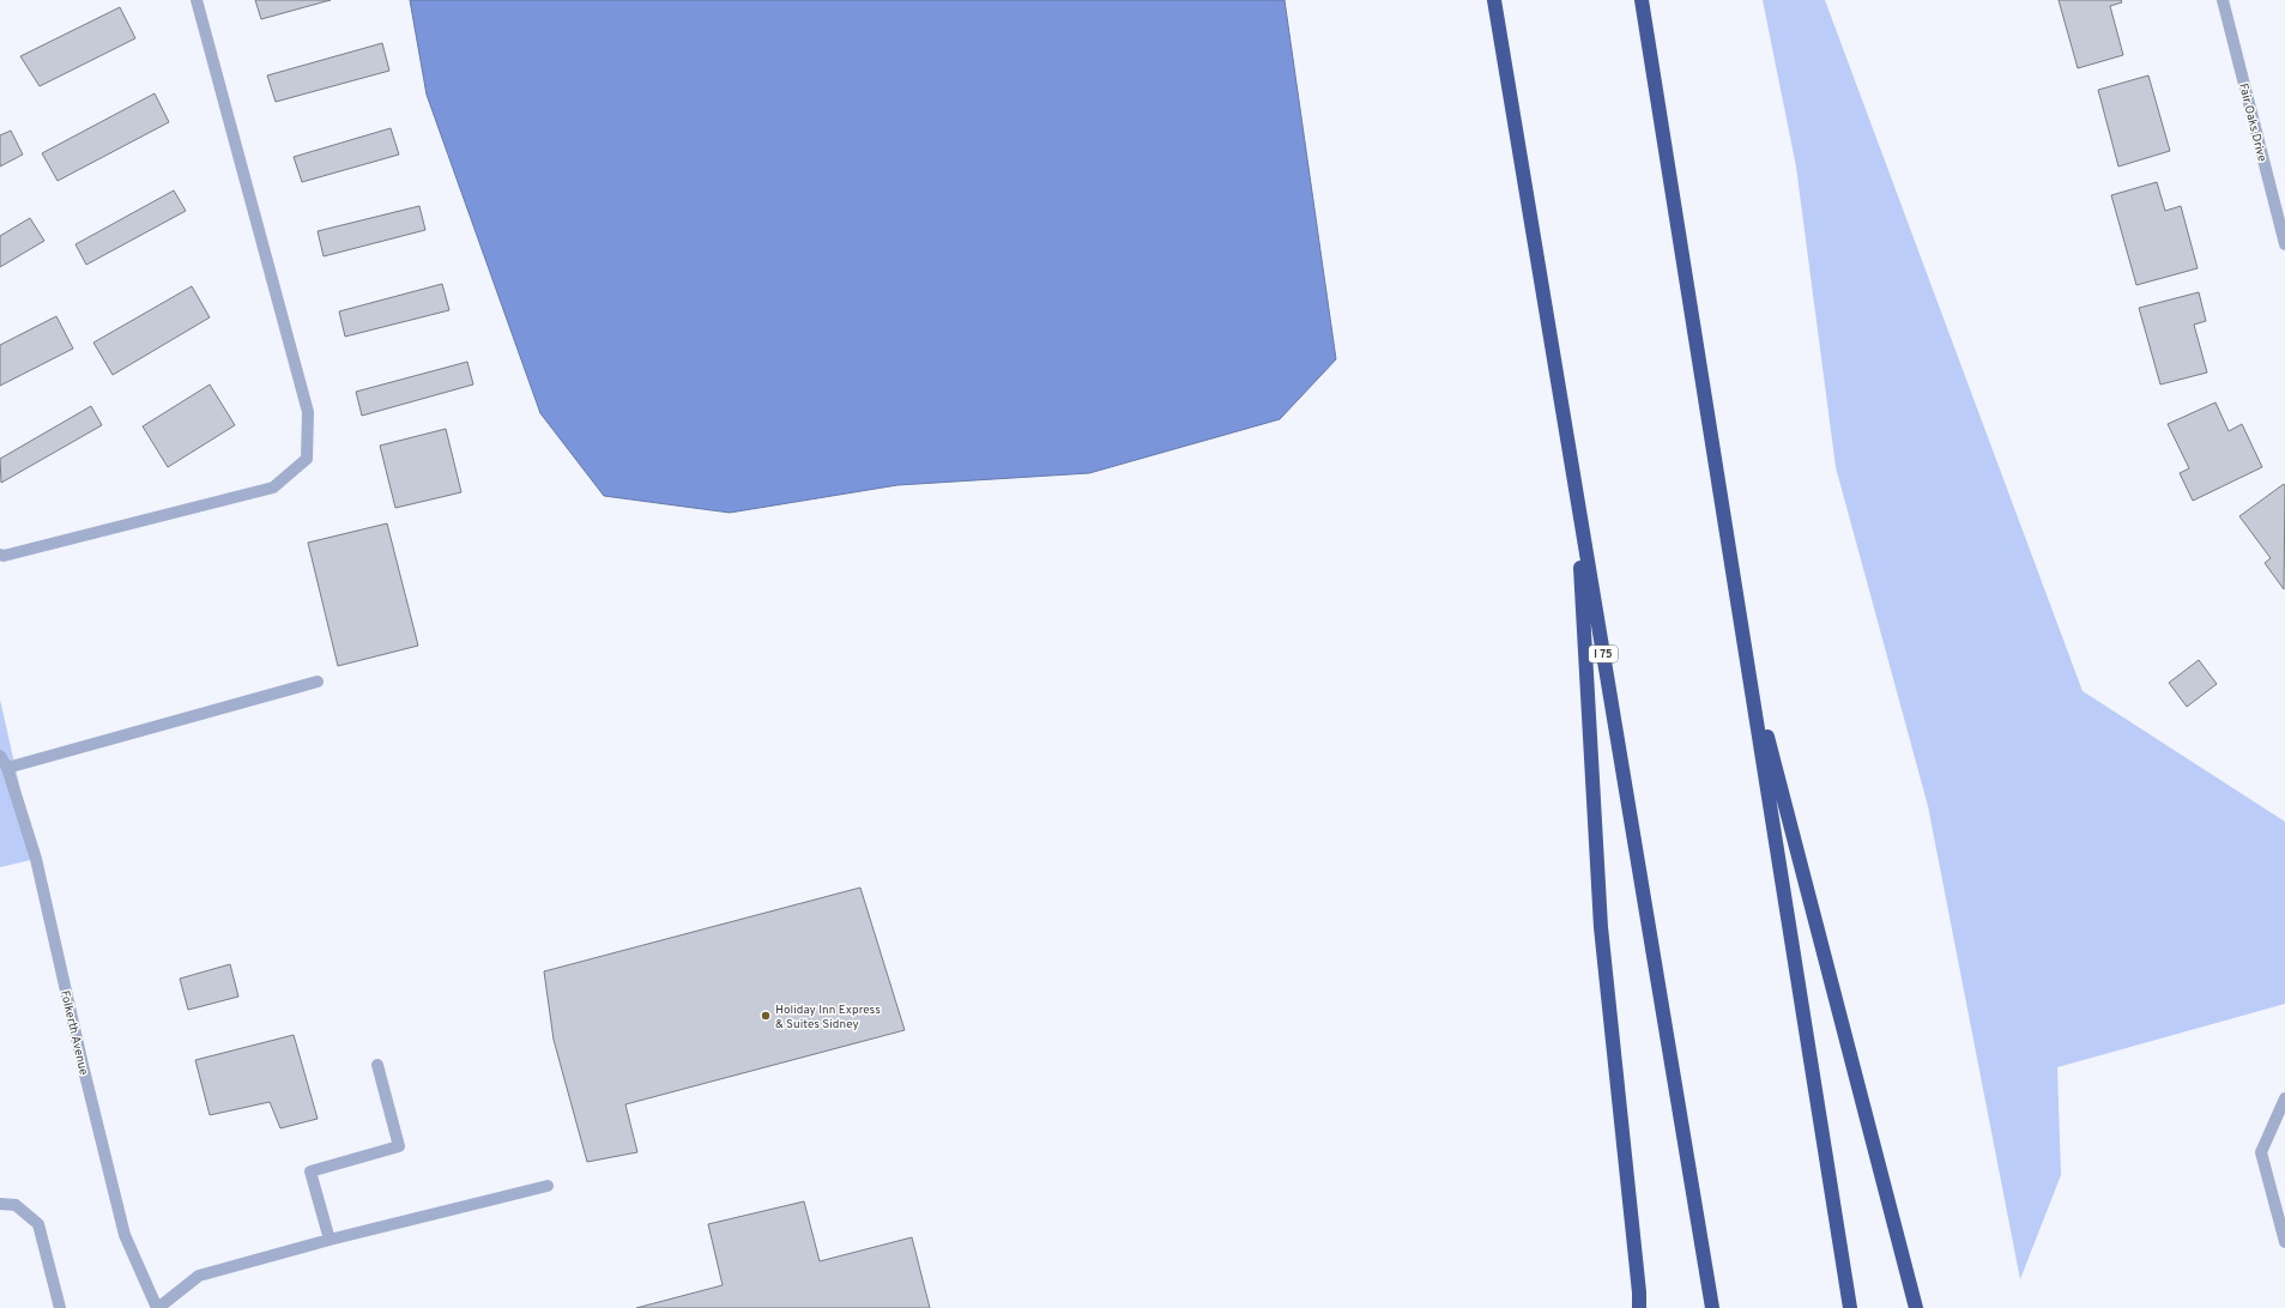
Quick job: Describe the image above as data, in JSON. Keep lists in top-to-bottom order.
{
  "streets": {
    "highway": ["I 75"],
    "street": ["Fair Oaks Drive", "Folkerth Avenue"]
  },
  "places": ["Holiday Inn Express & Suites Sidney"]
}
